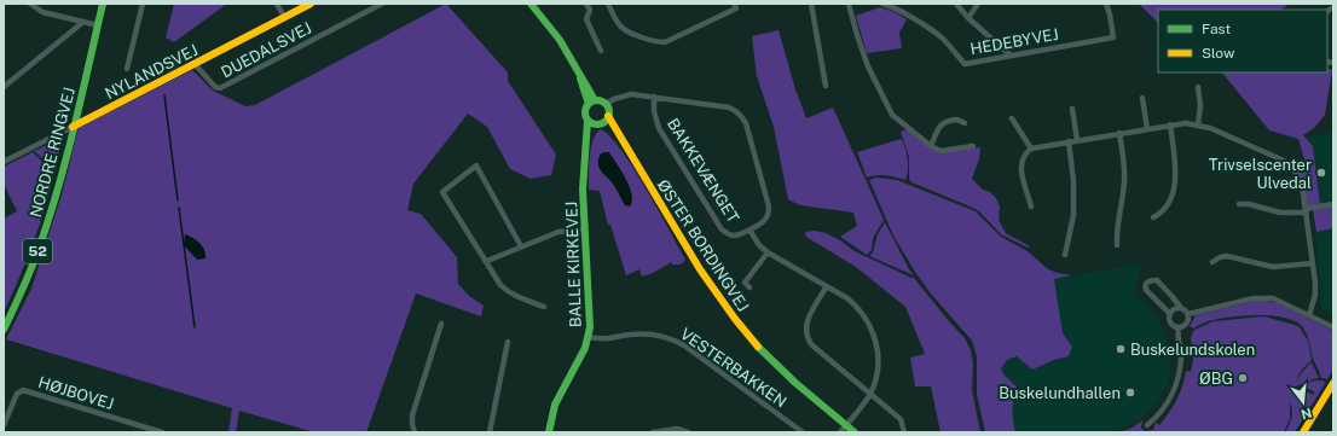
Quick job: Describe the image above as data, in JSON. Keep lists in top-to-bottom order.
{
  "streets": {
    "street": [
      "HEDEBYVEJ",
      "DUEDALSVEJ",
      "NYLANDSVEJ",
      "NORDRE RINGVEJ",
      "BAKKEVÆNGET",
      "ØSTER BORDINGVEJ",
      "52",
      "BALLE KIRKEVEJ",
      "VESTERBAKKEN",
      "HØJBOVEJ"
    ]
  },
  "crossings": [
    ["DUEDALSVEJ", "NYLANDSVEJ"],
    ["NYLANDSVEJ", "NORDRE RINGVEJ"],
    ["BAKKEVÆNGET", "ØSTER BORDINGVEJ"],
    ["BAKKEVÆNGET", "BALLE KIRKEVEJ"],
    ["ØSTER BORDINGVEJ", "BALLE KIRKEVEJ"],
    ["BALLE KIRKEVEJ", "VESTERBAKKEN"]
  ],
  "places": [
    "Trivselscenter Ulvedal",
    "Buskelundskolen",
    "ØBG",
    "Buskelundhallen"
  ],
  "legend": ["Fast", "Slow"],
  "north": "bottom"
}
